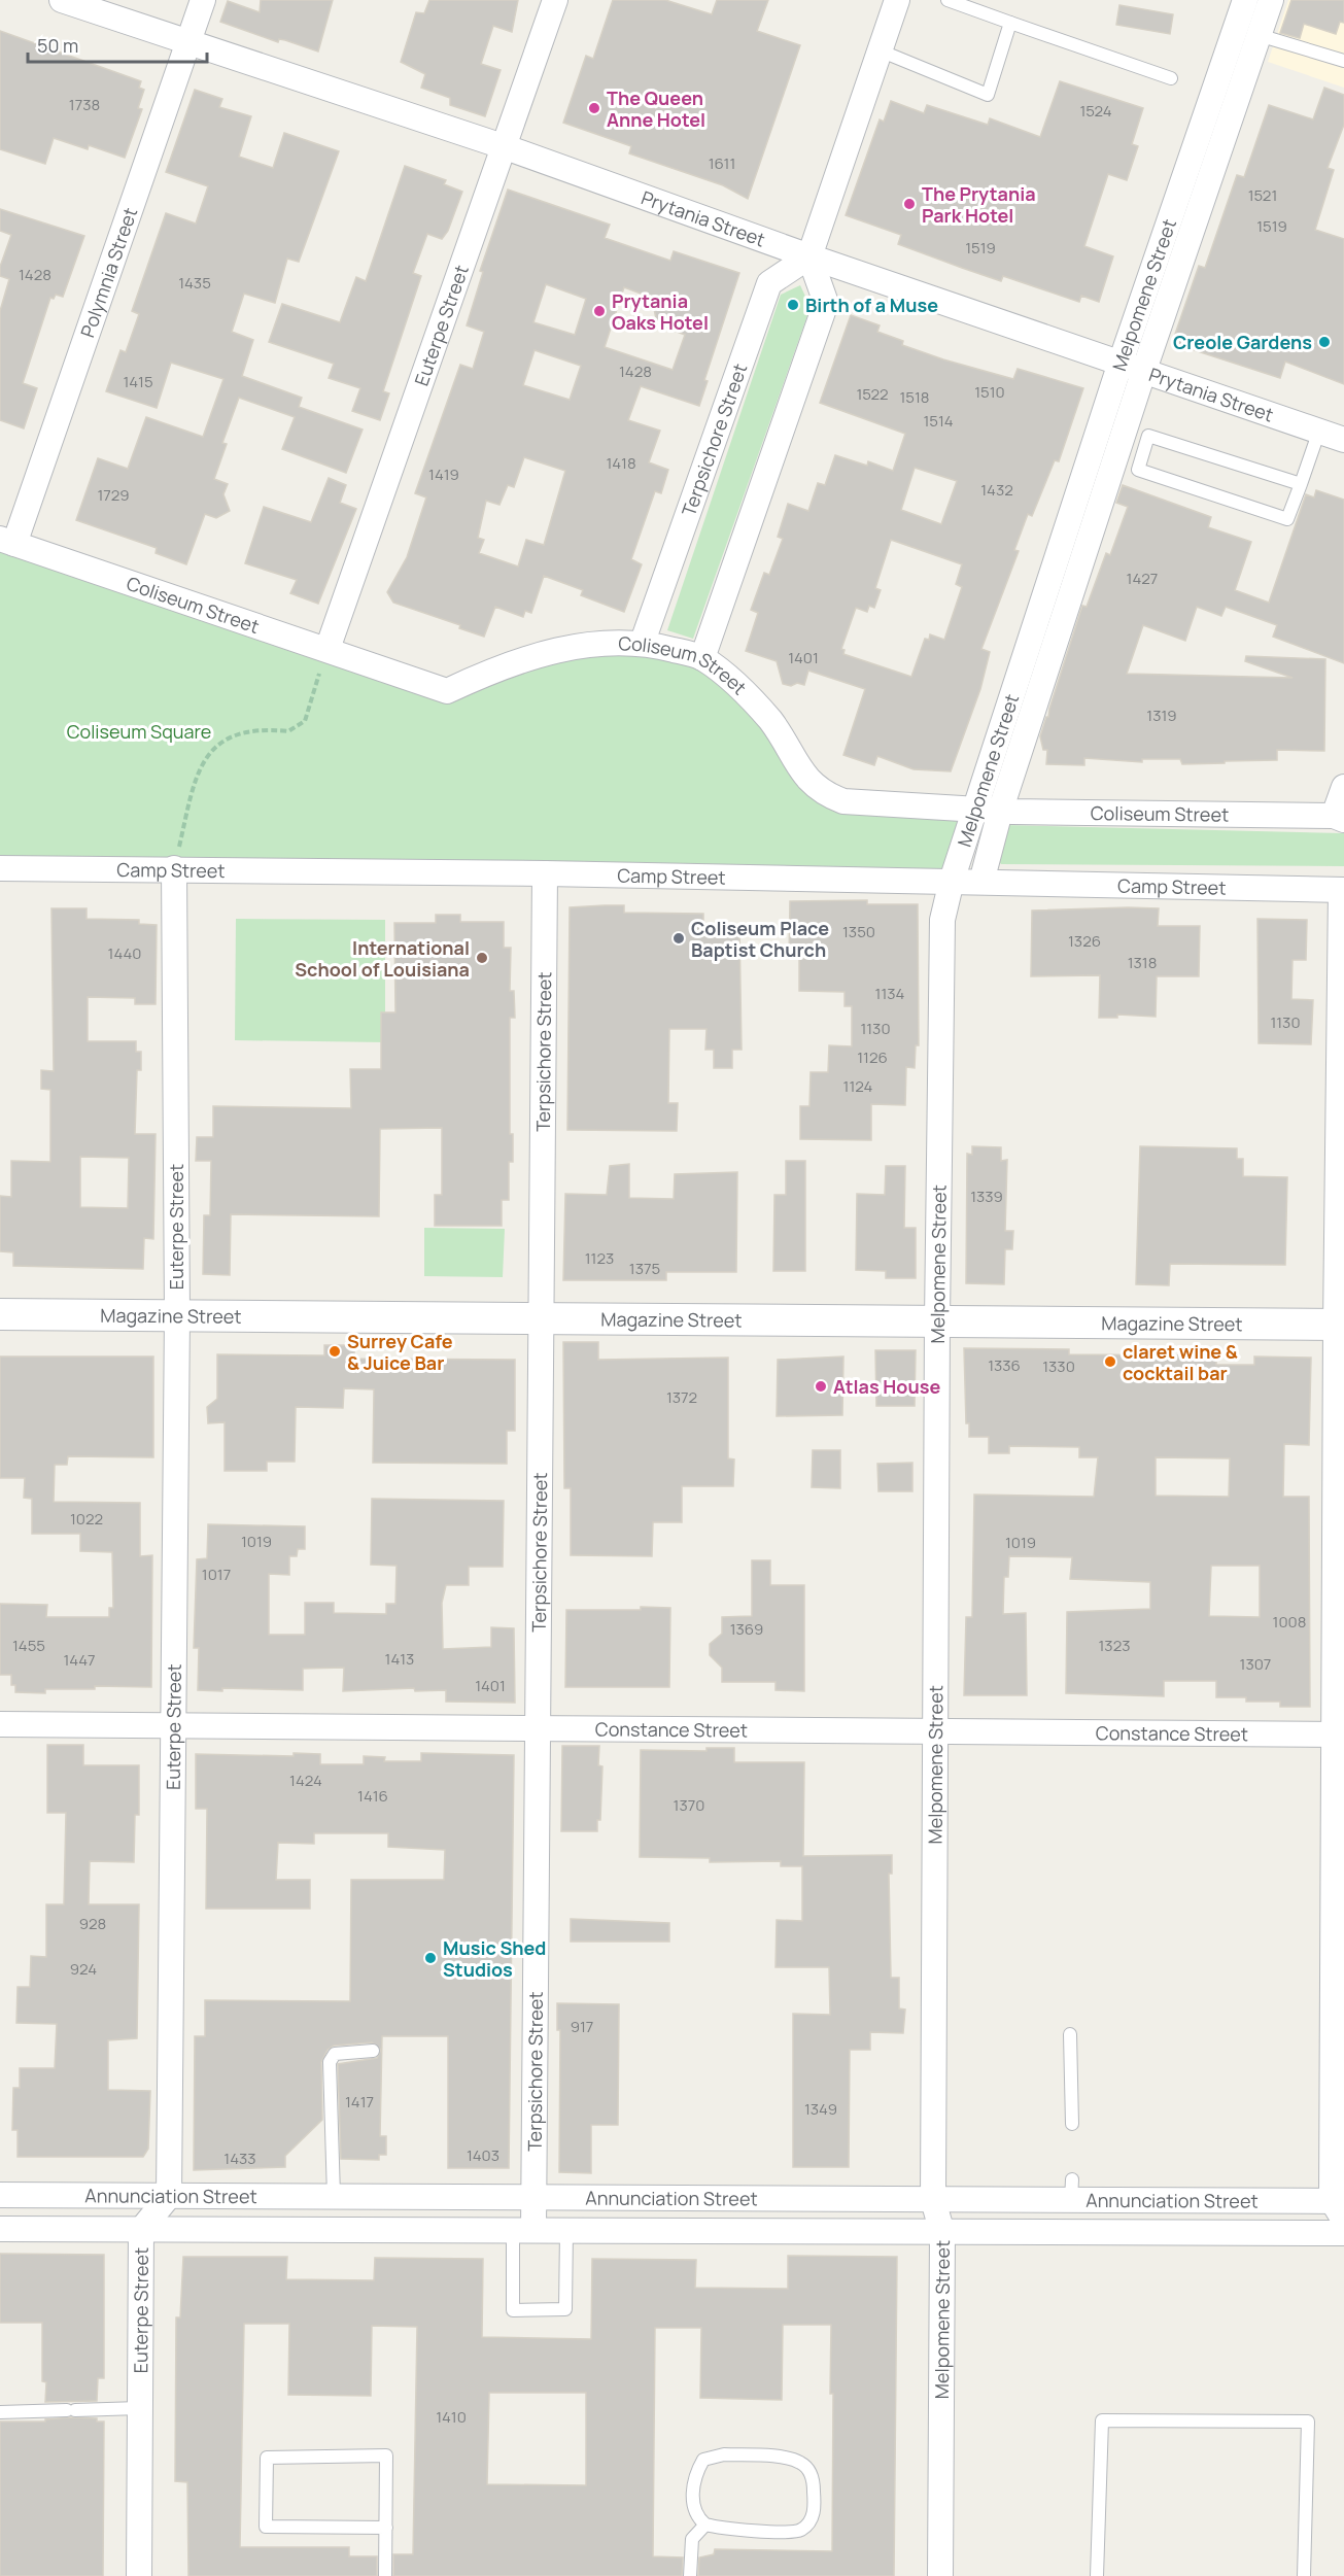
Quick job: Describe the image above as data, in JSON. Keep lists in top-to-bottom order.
{
  "streets": {
    "street": [
      "Prytania Street",
      "Polymnia Street",
      "Melpomene Street",
      "Euterpe Street",
      "Terpsichore Street",
      "Coliseum Street",
      "Camp Street",
      "Magazine Street",
      "Constance Street",
      "Annunciation Street"
    ]
  },
  "crossings": [
    ["Prytania Street", "Polymnia Street"],
    ["Prytania Street", "Melpomene Street"],
    ["Prytania Street", "Euterpe Street"],
    ["Prytania Street", "Terpsichore Street"],
    ["Polymnia Street", "Coliseum Street"],
    ["Melpomene Street", "Coliseum Street"],
    ["Melpomene Street", "Camp Street"],
    ["Melpomene Street", "Magazine Street"],
    ["Melpomene Street", "Constance Street"],
    ["Melpomene Street", "Annunciation Street"],
    ["Euterpe Street", "Coliseum Street"],
    ["Euterpe Street", "Camp Street"],
    ["Euterpe Street", "Magazine Street"],
    ["Euterpe Street", "Constance Street"],
    ["Euterpe Street", "Annunciation Street"],
    ["Terpsichore Street", "Coliseum Street"],
    ["Terpsichore Street", "Camp Street"],
    ["Terpsichore Street", "Magazine Street"],
    ["Terpsichore Street", "Constance Street"],
    ["Terpsichore Street", "Annunciation Street"]
  ],
  "parks": ["Coliseum Square"],
  "places": [
    "The Queen Anne Hotel",
    "The Prytania Park Hotel",
    "Birth of a Muse",
    "Prytania Oaks Hotel",
    "Creole Gardens",
    "Coliseum Place Baptist Church",
    "International School of Louisiana",
    "Surrey Cafe & Juice Bar",
    "claret wine & cocktail bar",
    "Atlas House",
    "Music Shed Studios"
  ],
  "house_numbers": [
    "1738",
    "1524",
    "1611",
    "1521",
    "1519",
    "1519",
    "1428",
    "1435",
    "1428",
    "1415",
    "1510",
    "1522",
    "1518",
    "1514",
    "1418",
    "1419",
    "1432",
    "1729",
    "1427",
    "1401",
    "1319",
    "1350",
    "1326",
    "1440",
    "1318",
    "1134",
    "1130",
    "1130",
    "1126",
    "1124",
    "1339",
    "1123",
    "1375",
    "1336",
    "1330",
    "1372",
    "1022",
    "1019",
    "1019",
    "1017",
    "1008",
    "1369",
    "1455",
    "1323",
    "1413",
    "1447",
    "1307",
    "1401",
    "1424",
    "1416",
    "1370",
    "928",
    "924",
    "917",
    "1417",
    "1349",
    "1403",
    "1433",
    "1410"
  ],
  "scale_bar": "50 m"
}
